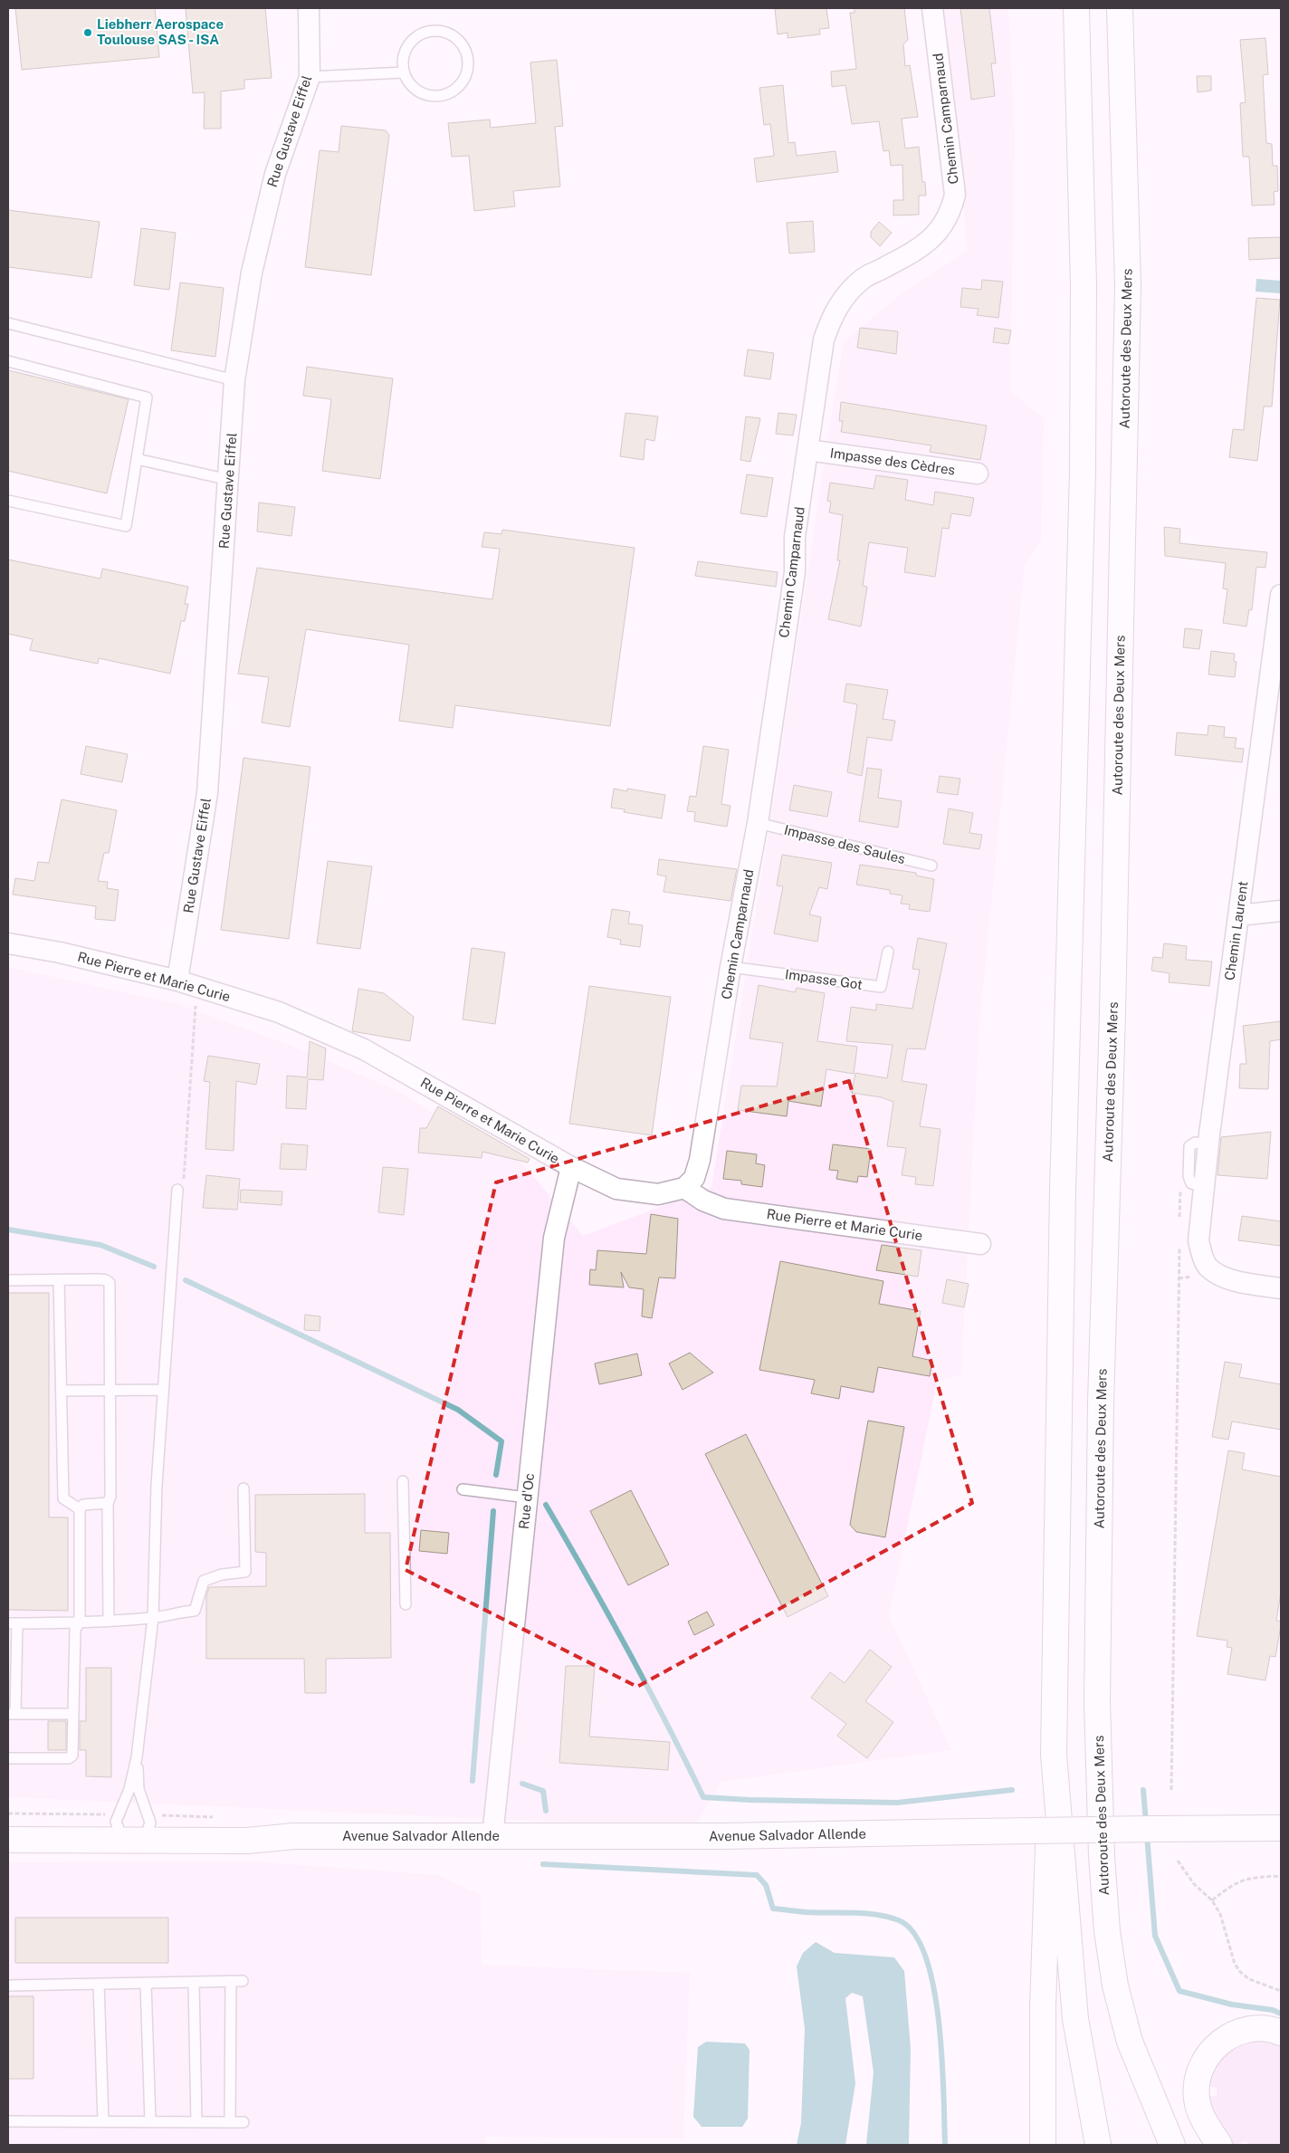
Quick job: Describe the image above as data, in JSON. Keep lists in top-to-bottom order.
{
  "streets": {
    "main road": ["Autoroute des Deux Mers", "Avenue Salvador Allende"],
    "street": [
      "Chemin Camparnaud",
      "Rue Gustave Eiffel",
      "Impasse des Cèdres",
      "Chemin Laurent",
      "Rue Pierre et Marie Curie",
      "Rue d'Oc"
    ],
    "lane": ["Impasse des Saules", "Impasse Got"]
  },
  "crossings": [
    ["Chemin Camparnaud", "Impasse des Cèdres"],
    ["Chemin Camparnaud", "Impasse des Saules"],
    ["Chemin Camparnaud", "Rue Pierre et Marie Curie"],
    ["Chemin Camparnaud", "Impasse Got"],
    ["Rue Gustave Eiffel", "Rue Pierre et Marie Curie"],
    ["Rue Pierre et Marie Curie", "Rue d'Oc"],
    ["Rue d'Oc", "Avenue Salvador Allende"]
  ],
  "places": ["Liebherr Aerospace Toulouse SAS - ISA"]
}
